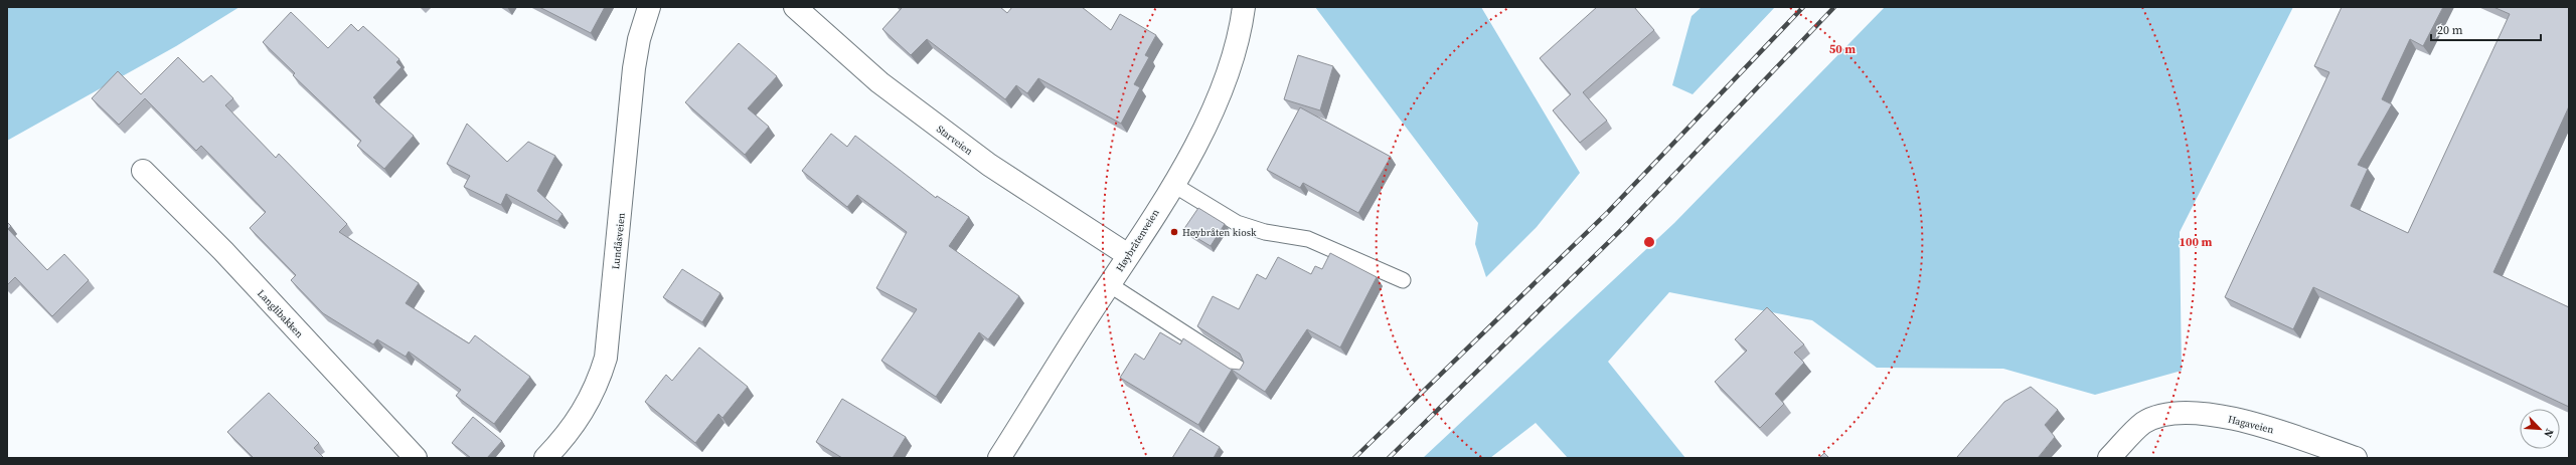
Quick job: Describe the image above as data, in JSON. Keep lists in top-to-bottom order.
{
  "streets": {
    "street": [
      "Starveien",
      "Høybråtenveien",
      "Lundåsveien",
      "Langlibakken",
      "Hagaveien"
    ]
  },
  "crossings": [
    ["Starveien", "Høybråtenveien"]
  ],
  "places": ["Høybråten kiosk"],
  "scale_bar": "20 m",
  "north": "bottom right",
  "rings": ["50 m", "100 m"]
}
